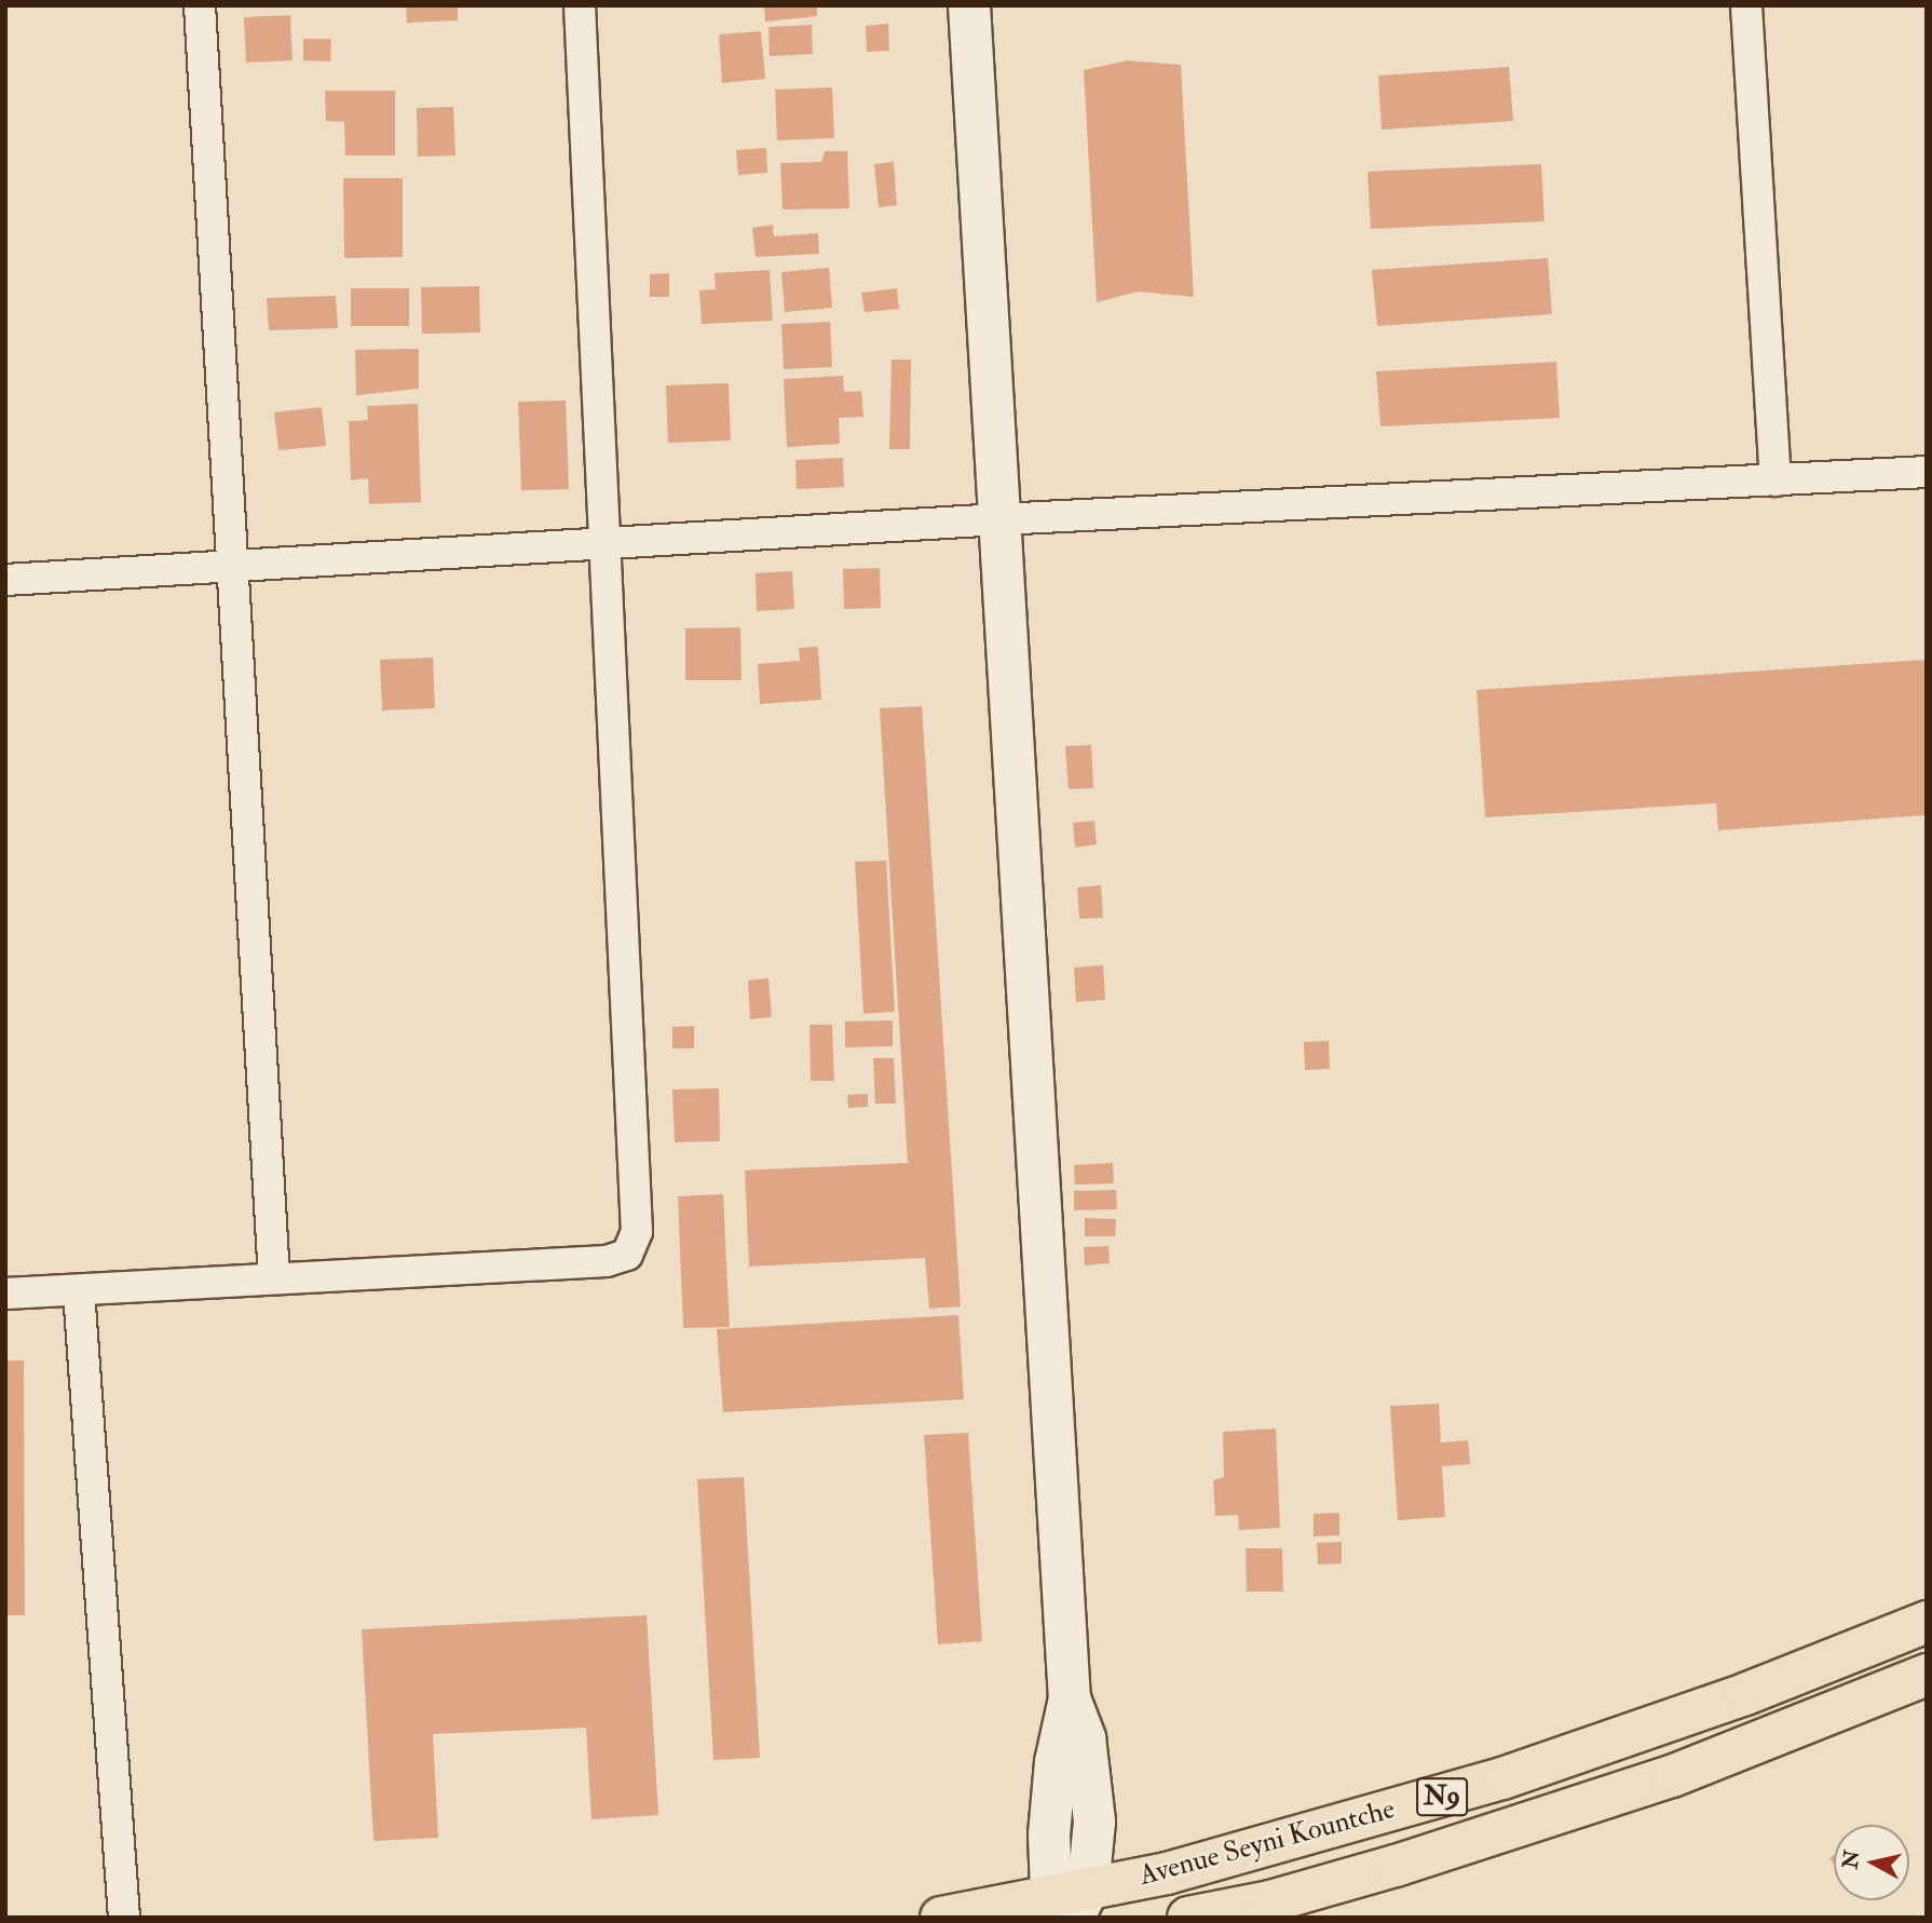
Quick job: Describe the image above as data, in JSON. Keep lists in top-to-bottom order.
{
  "streets": {
    "highway": ["N9", "Avenue Seyni Kountche"]
  },
  "north": "left"
}
